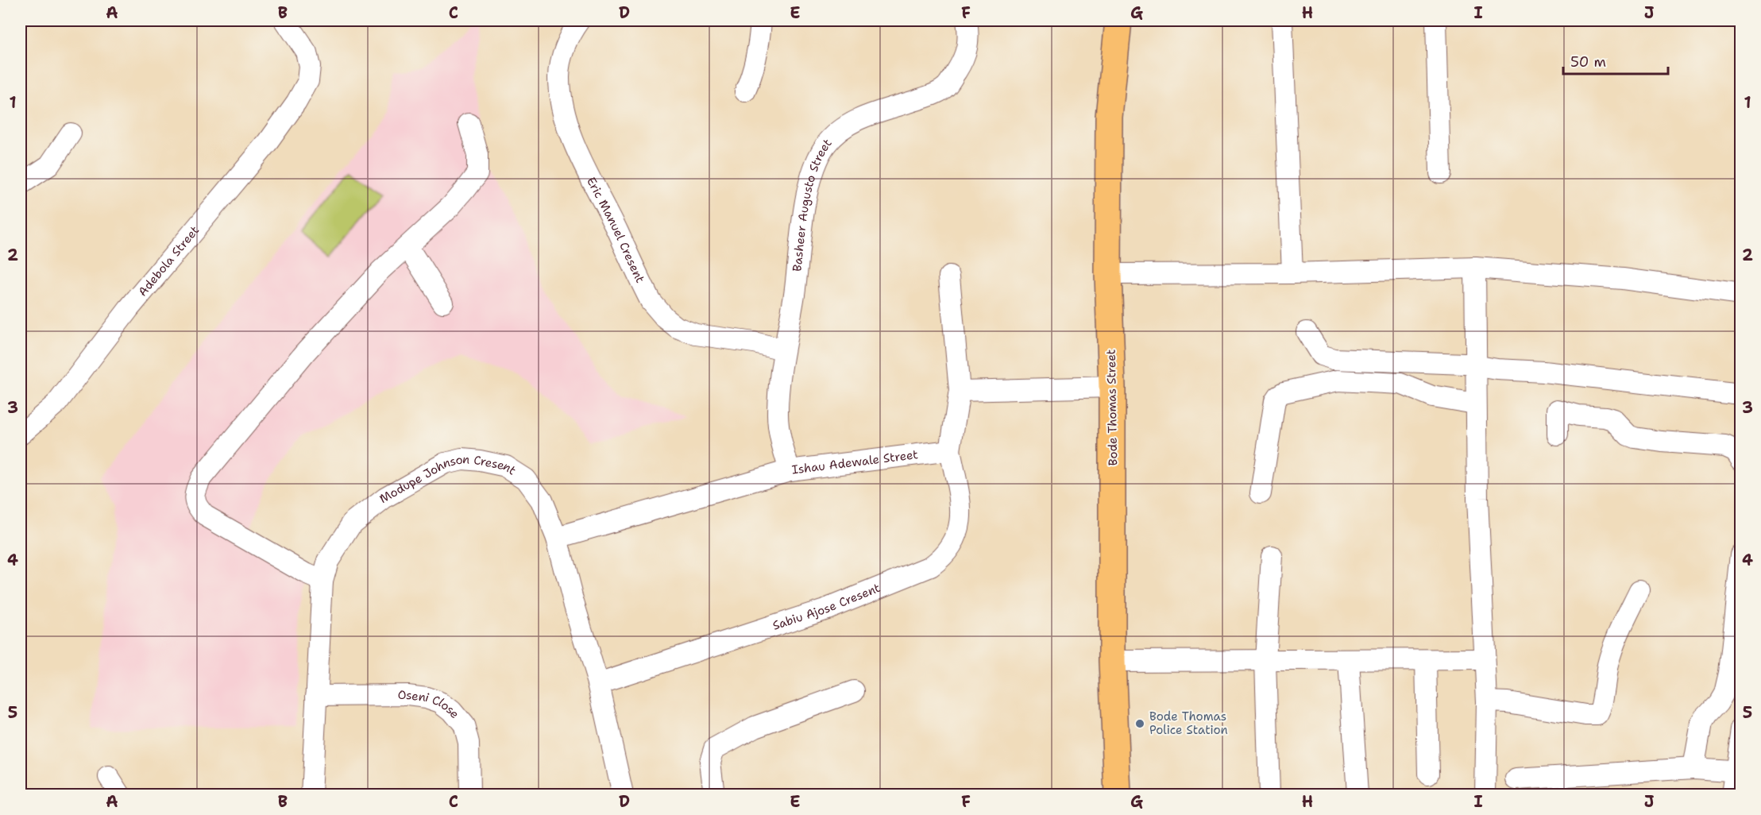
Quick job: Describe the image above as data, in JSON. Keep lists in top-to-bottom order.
{
  "streets": {
    "main road": ["Bode Thomas Street"],
    "street": [
      "Basheer Augusto Street",
      "Eric Manuel Cresent",
      "Adebola Street",
      "Ishau Adewale Street",
      "Modupe Johnson Cresent",
      "Sabiu Ajose Cresent",
      "Oseni Close"
    ]
  },
  "crossings": [
    ["Basheer Augusto Street", "Eric Manuel Cresent"],
    ["Basheer Augusto Street", "Ishau Adewale Street"],
    ["Ishau Adewale Street", "Modupe Johnson Cresent"],
    ["Ishau Adewale Street", "Sabiu Ajose Cresent"],
    ["Modupe Johnson Cresent", "Sabiu Ajose Cresent"],
    ["Modupe Johnson Cresent", "Oseni Close"]
  ],
  "places": ["Bode Thomas Police Station"],
  "scale_bar": "50 m",
  "grid": {
    "columns": [
      "A",
      "B",
      "C",
      "D",
      "E",
      "F",
      "G",
      "H",
      "I",
      "J"
    ],
    "rows": [
      "1",
      "2",
      "3",
      "4",
      "5"
    ]
  }
}
